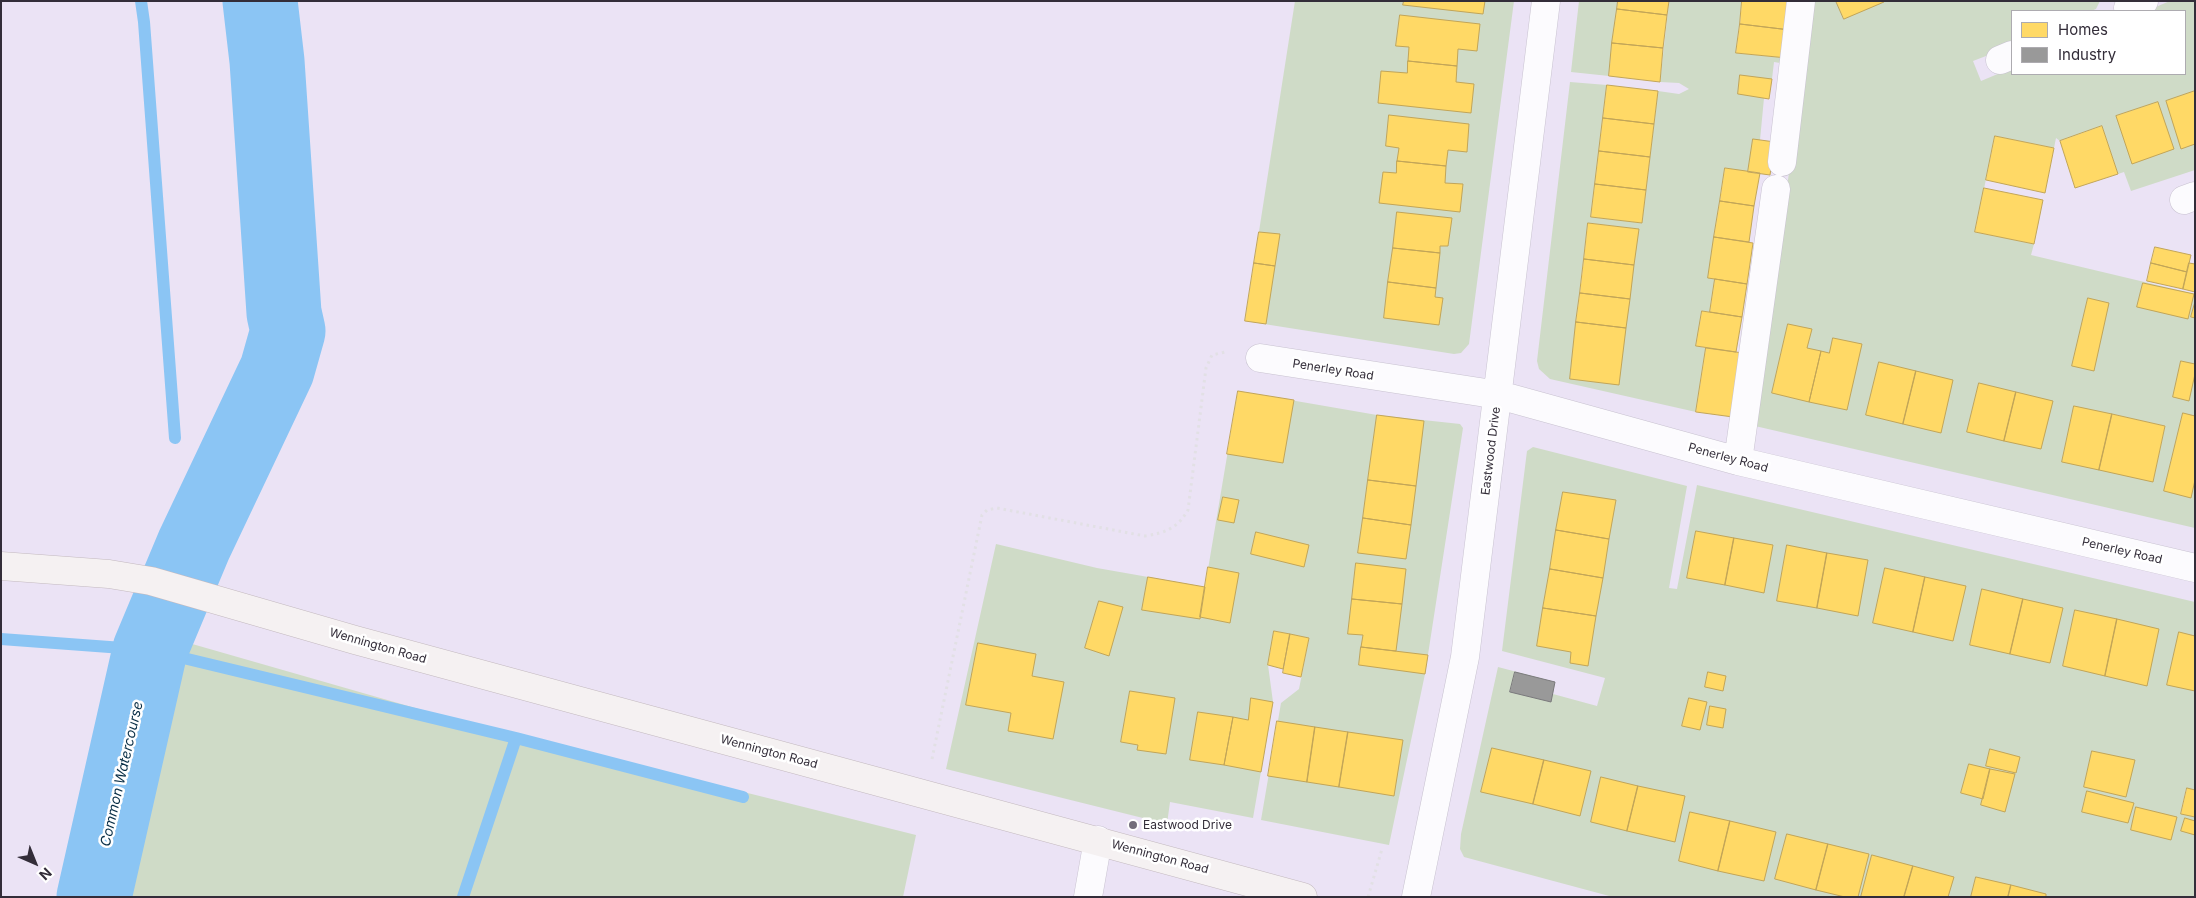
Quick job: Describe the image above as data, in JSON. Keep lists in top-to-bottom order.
{
  "streets": {
    "main road": ["Wennington Road"],
    "street": ["Penerley Road", "Eastwood Drive"]
  },
  "crossings": [
    ["Penerley Road", "Eastwood Drive"]
  ],
  "water": ["Common Watercourse"],
  "places": ["Eastwood Drive"],
  "legend": ["Homes", "Industry"],
  "north": "bottom right"
}
